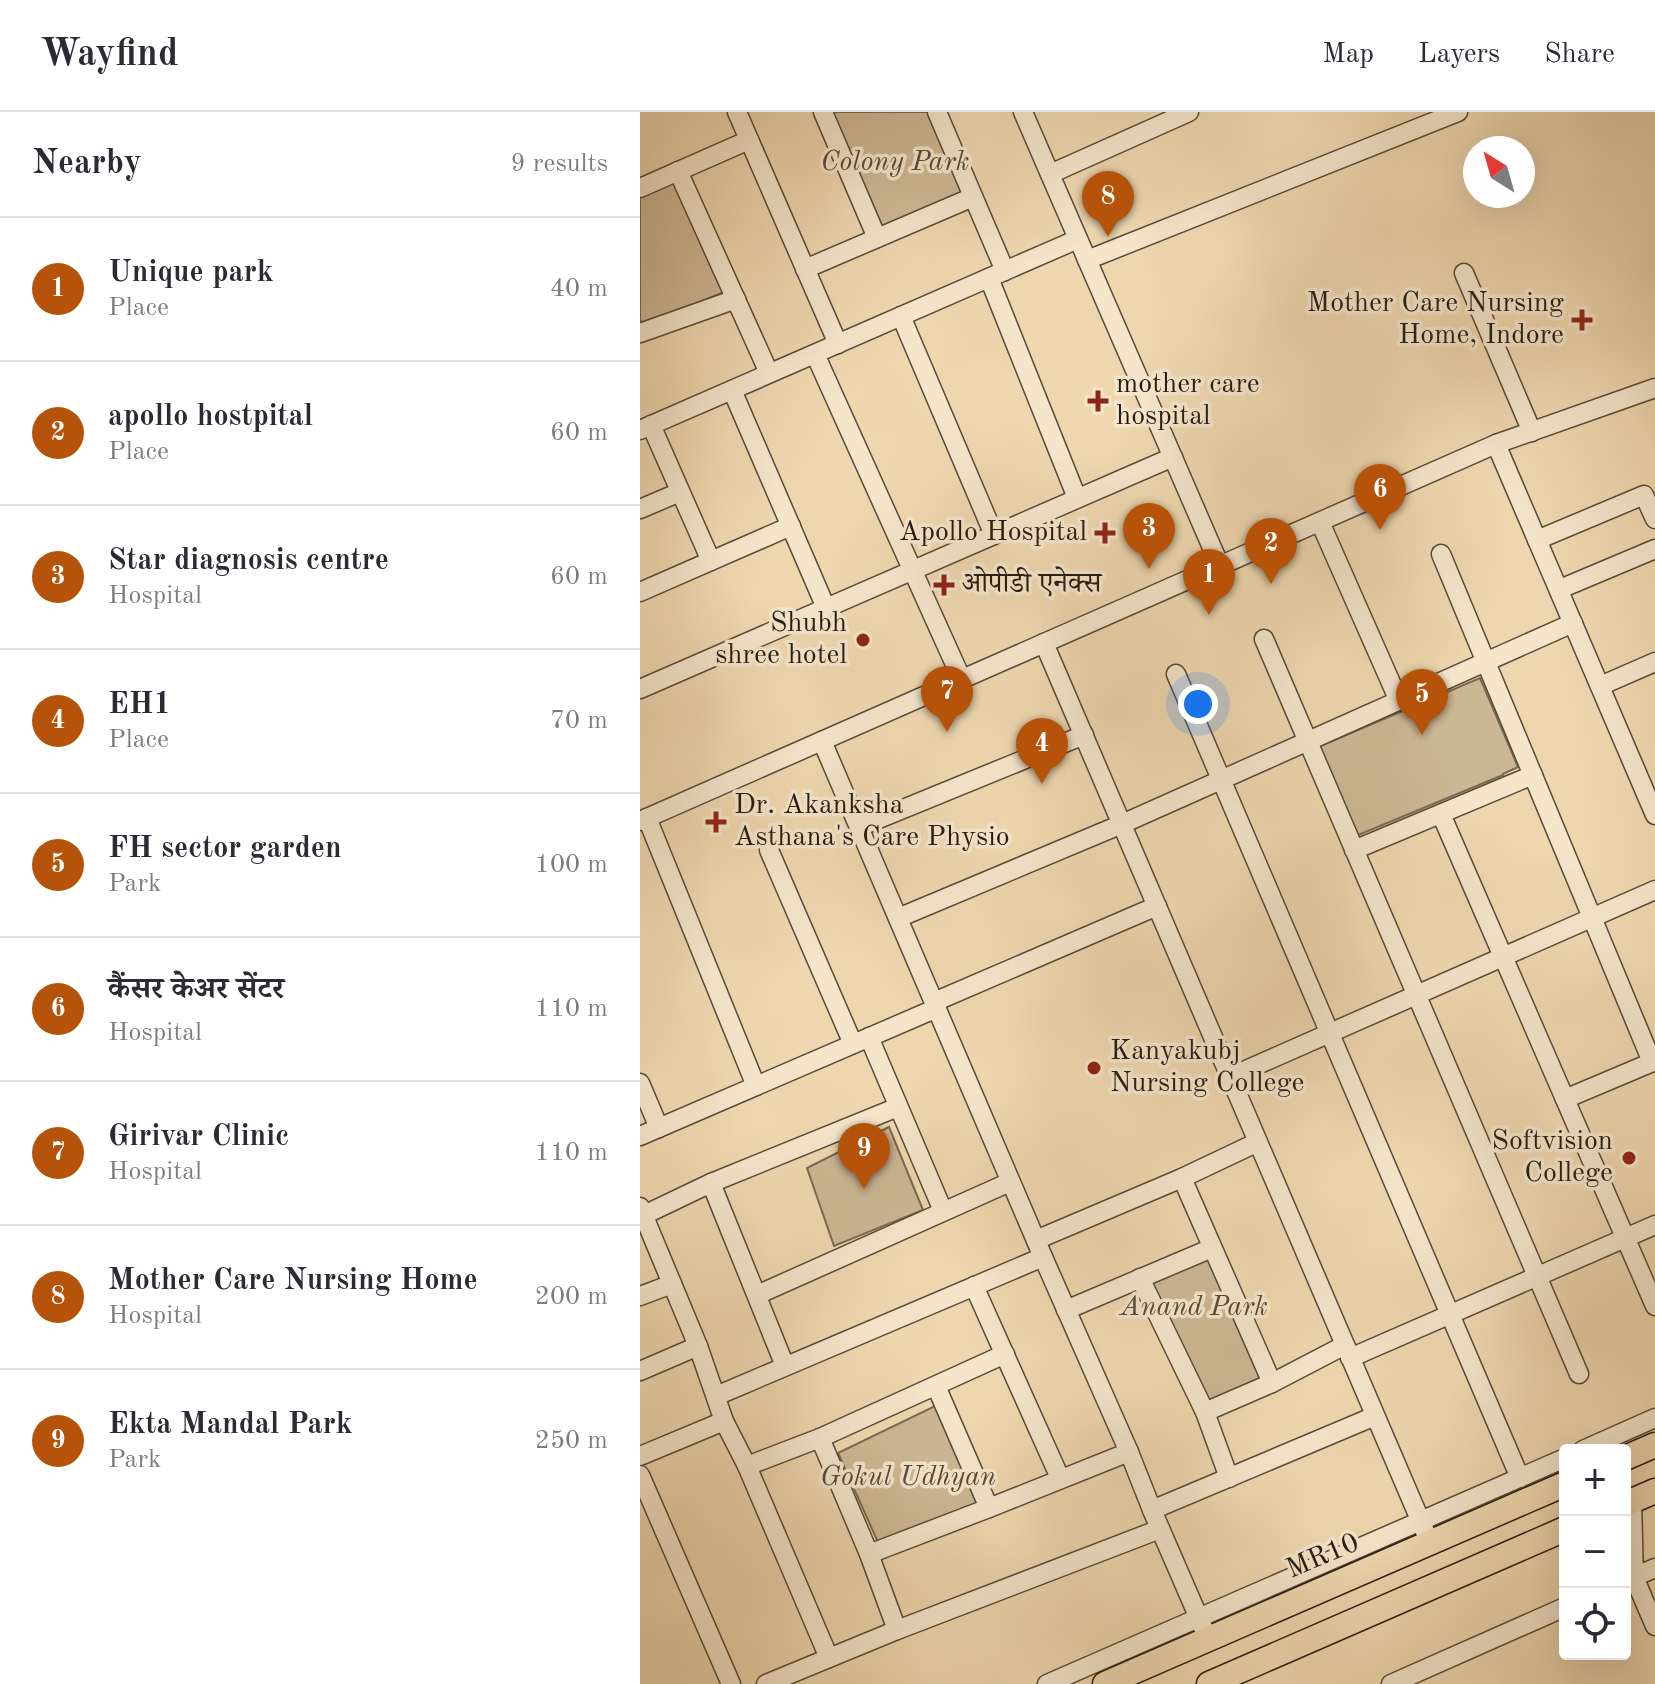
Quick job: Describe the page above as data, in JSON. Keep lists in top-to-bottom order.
{
  "streets": {
    "main road": ["MR10"]
  },
  "parks": ["Colony Park", "Anand Park", "Gokul Udhyan"],
  "places": {
    "health": [
      "Mother Care Nursing Home, Indore",
      "mother care hospital",
      "Apollo Hospital",
      "ओपीडी एनेक्स",
      "Dr. Akanksha Asthana's Care Physio"
    ],
    "other": ["Shubh shree hotel", "Kanyakubj Nursing College", "Softvision College"]
  },
  "north": "top left",
  "page": {
    "header": "Wayfind",
    "nav": ["Map", "Layers", "Share"],
    "heading": ["Nearby", "9 results"],
    "pins": [
      "8",
      "6",
      "3",
      "2",
      "1",
      "7",
      "5",
      "4",
      "9"
    ],
    "list": [
      {
        "mark": "1",
        "name": "Unique park",
        "note": "Place",
        "value": "40 m"
      },
      {
        "mark": "2",
        "name": "apollo hostpital",
        "note": "Place",
        "value": "60 m"
      },
      {
        "mark": "3",
        "name": "Star diagnosis centre",
        "note": "Hospital",
        "value": "60 m"
      },
      {
        "mark": "4",
        "name": "EH1",
        "note": "Place",
        "value": "70 m"
      },
      {
        "mark": "5",
        "name": "FH sector garden",
        "note": "Park",
        "value": "100 m"
      },
      {
        "mark": "6",
        "name": "कैंसर केअर सेंटर",
        "note": "Hospital",
        "value": "110 m"
      },
      {
        "mark": "7",
        "name": "Girivar Clinic",
        "note": "Hospital",
        "value": "110 m"
      },
      {
        "mark": "8",
        "name": "Mother Care Nursing Home",
        "note": "Hospital",
        "value": "200 m"
      },
      {
        "mark": "9",
        "name": "Ekta Mandal Park",
        "note": "Park",
        "value": "250 m"
      }
    ],
    "map_buttons": ["+", "−"]
  }
}
